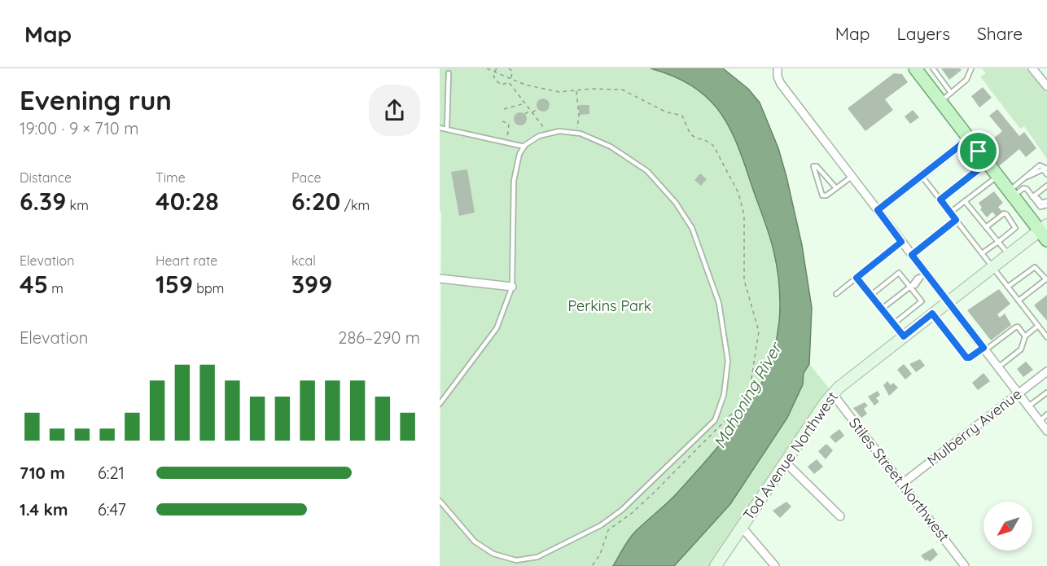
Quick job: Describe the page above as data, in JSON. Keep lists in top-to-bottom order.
{
  "streets": {
    "main road": ["Tod Avenue Northwest"],
    "street": ["Mulberry Avenue", "Stiles Street Northwest"]
  },
  "crossings": [
    ["Mulberry Avenue", "Stiles Street Northwest"],
    ["Tod Avenue Northwest", "Stiles Street Northwest"]
  ],
  "water": ["Mahoning River"],
  "parks": ["Perkins Park"],
  "north": "bottom left",
  "page": {
    "header": "Map",
    "nav": ["Map", "Layers", "Share"],
    "heading": ["Evening run", "19:00 · 9 × 710 m"],
    "stats": [
      ["Distance", "6.39 km"],
      ["Time", "40:28"],
      ["Pace", "6:20 /km"],
      ["Elevation", "45 m"],
      ["Heart rate", "159 bpm"],
      ["kcal", "399"]
    ],
    "chart": ["Elevation", "286–290 m"],
    "list": [
      {
        "name": "710 m",
        "note": "6:21"
      },
      {
        "name": "1.4 km",
        "note": "6:47"
      }
    ]
  }
}
